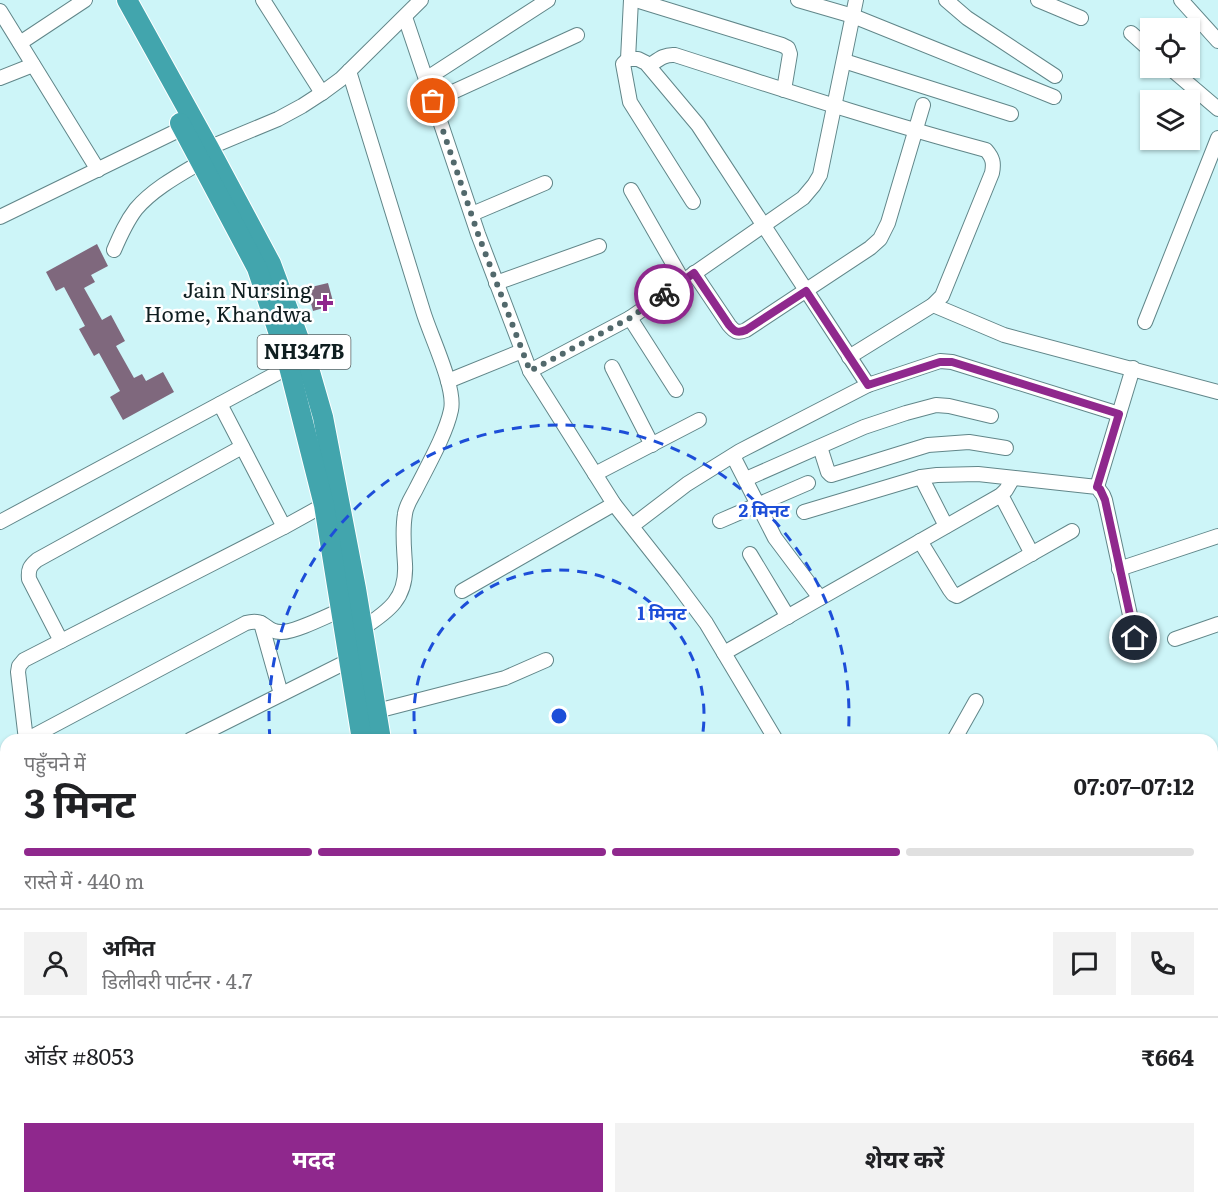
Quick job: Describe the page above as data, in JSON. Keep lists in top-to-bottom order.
{
  "streets": {
    "highway": ["NH347B"]
  },
  "places": {
    "health": ["Jain Nursing Home, Khandwa"]
  },
  "page": {
    "heading": ["3 मिनट", "पहुँचने में", "07:07–07:12"],
    "panel": [
      "अमित",
      "डिलीवरी पार्टनर · 4.7",
      "ऑर्डर #8053",
      "₹664"
    ],
    "bar": "रास्ते में · 440 m",
    "buttons": ["मदद", "शेयर करें"]
  },
  "rings": ["2 मिनट", "1 मिनट"]
}
